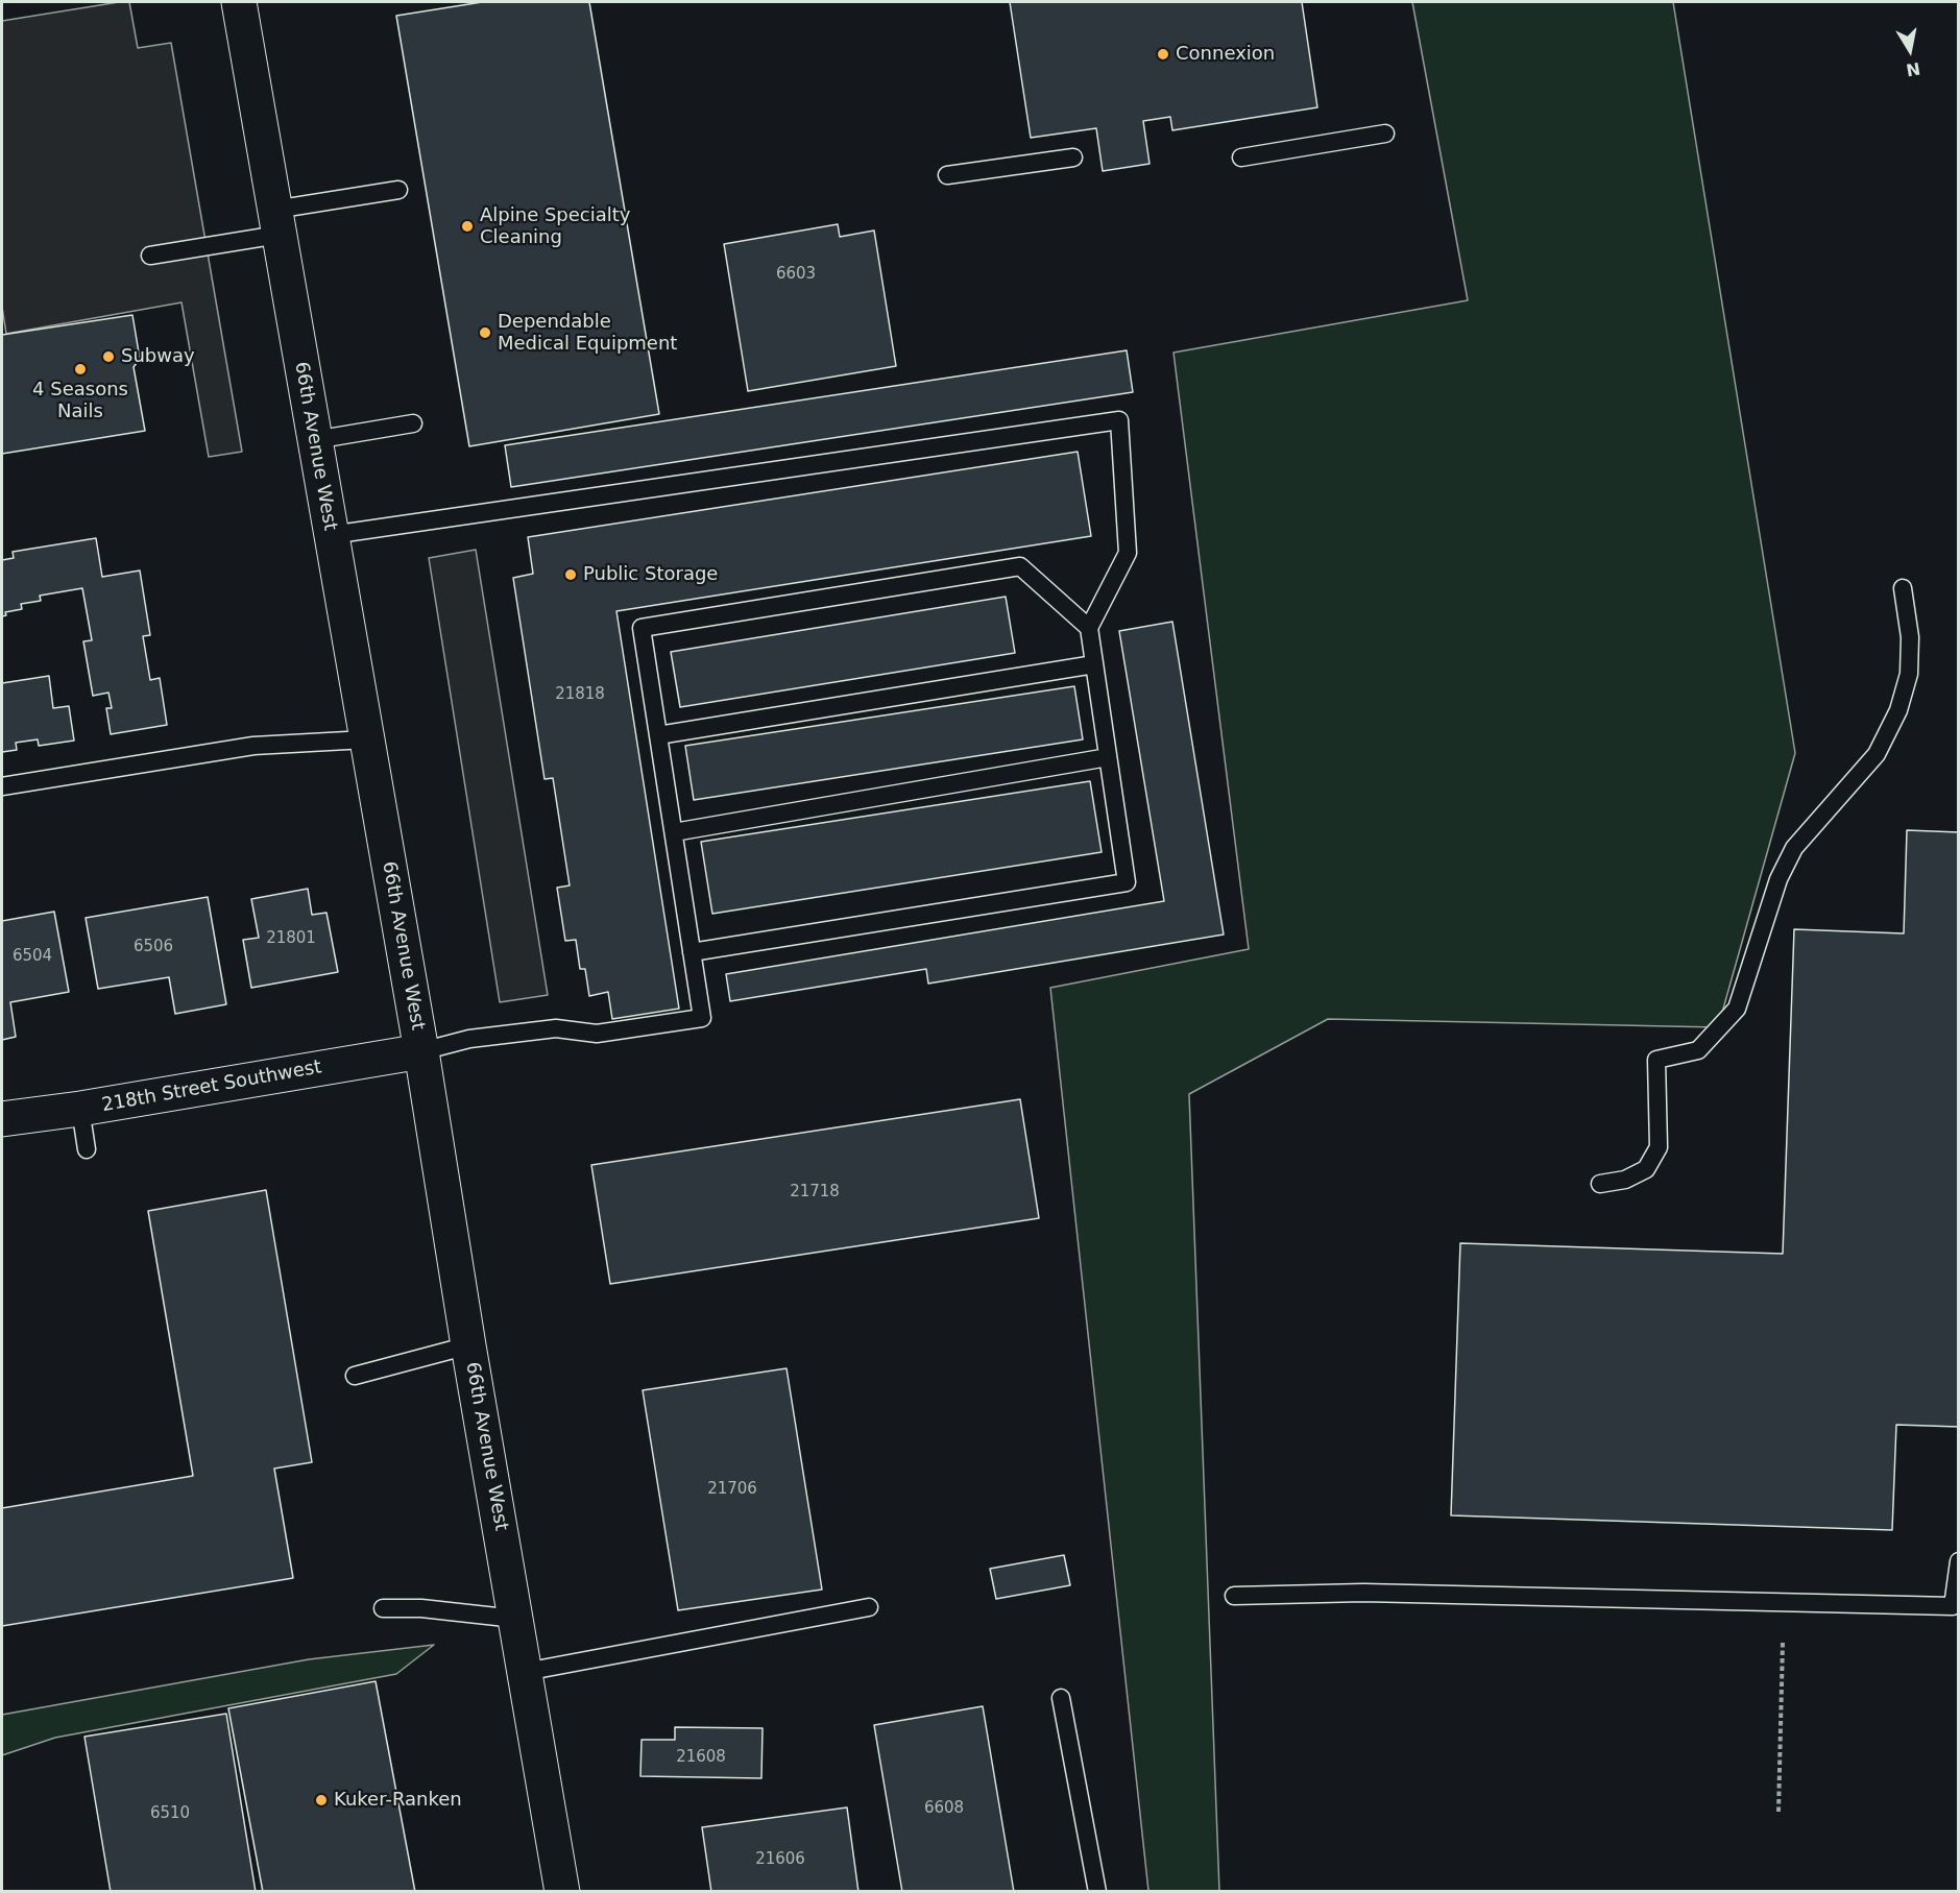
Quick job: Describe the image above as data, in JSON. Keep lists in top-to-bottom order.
{
  "streets": {
    "main road": ["66th Avenue West", "218th Street Southwest"]
  },
  "crossings": [
    ["66th Avenue West", "218th Street Southwest"]
  ],
  "places": [
    "Connexion",
    "Alpine Specialty Cleaning",
    "Dependable Medical Equipment",
    "Subway",
    "4 Seasons Nails",
    "Public Storage",
    "Kuker-Ranken"
  ],
  "house_numbers": [
    "6603",
    "21818",
    "21801",
    "6506",
    "6504",
    "21718",
    "21706",
    "21608",
    "6608",
    "6510",
    "21606"
  ],
  "north": "bottom"
}
